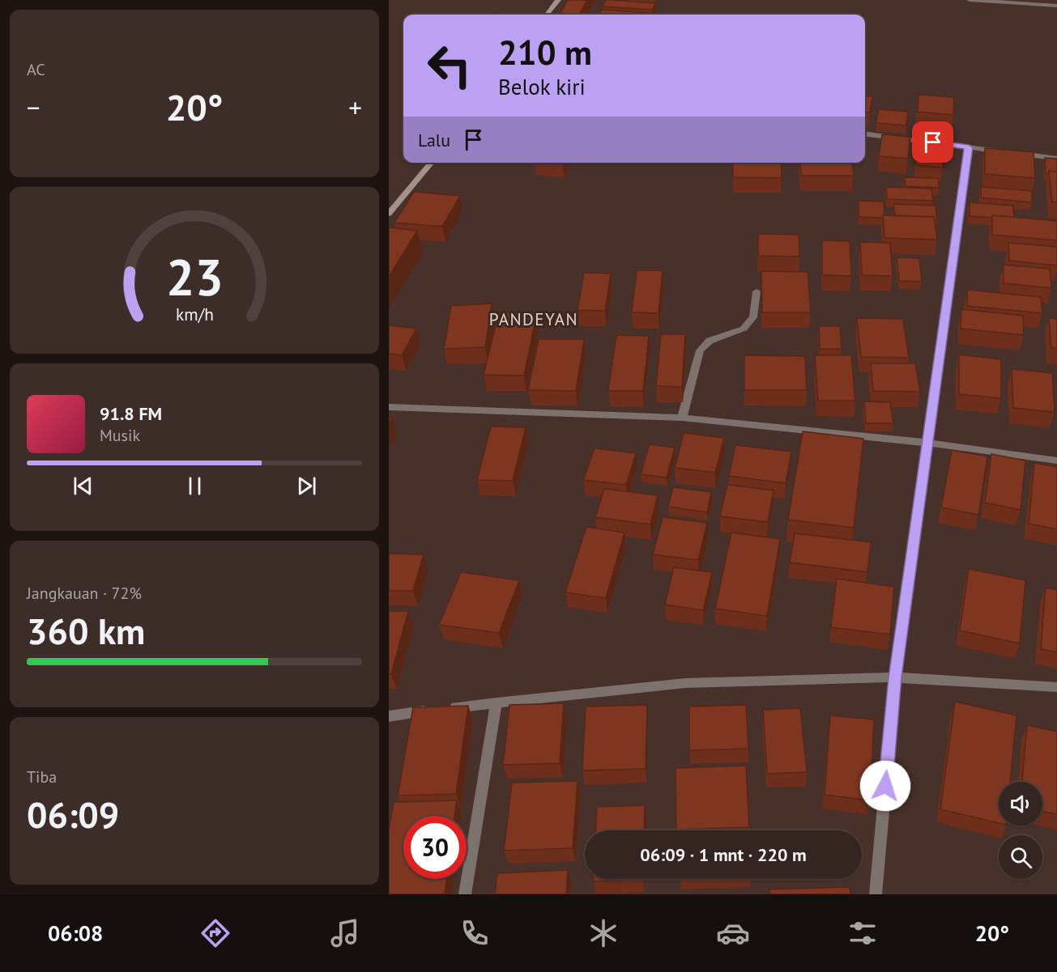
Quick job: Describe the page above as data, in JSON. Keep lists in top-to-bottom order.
{
  "districts": ["PANDEYAN"],
  "page": {
    "tile": [
      "AC",
      ["Jangkauan · 72%", "360 km"],
      ["Tiba", "06:09"]
    ],
    "turn": ["210 m", "Belok kiri"],
    "heat": ["−", "20°", "+"],
    "then": "Lalu",
    "song": ["91.8 FM", "Musik"],
    "limit": "30",
    "trip": "06:09 · 1 mnt · 220 m",
    "tabs": ["06:08", "20°"],
    "gauge": ["23", "km/h"]
  }
}
